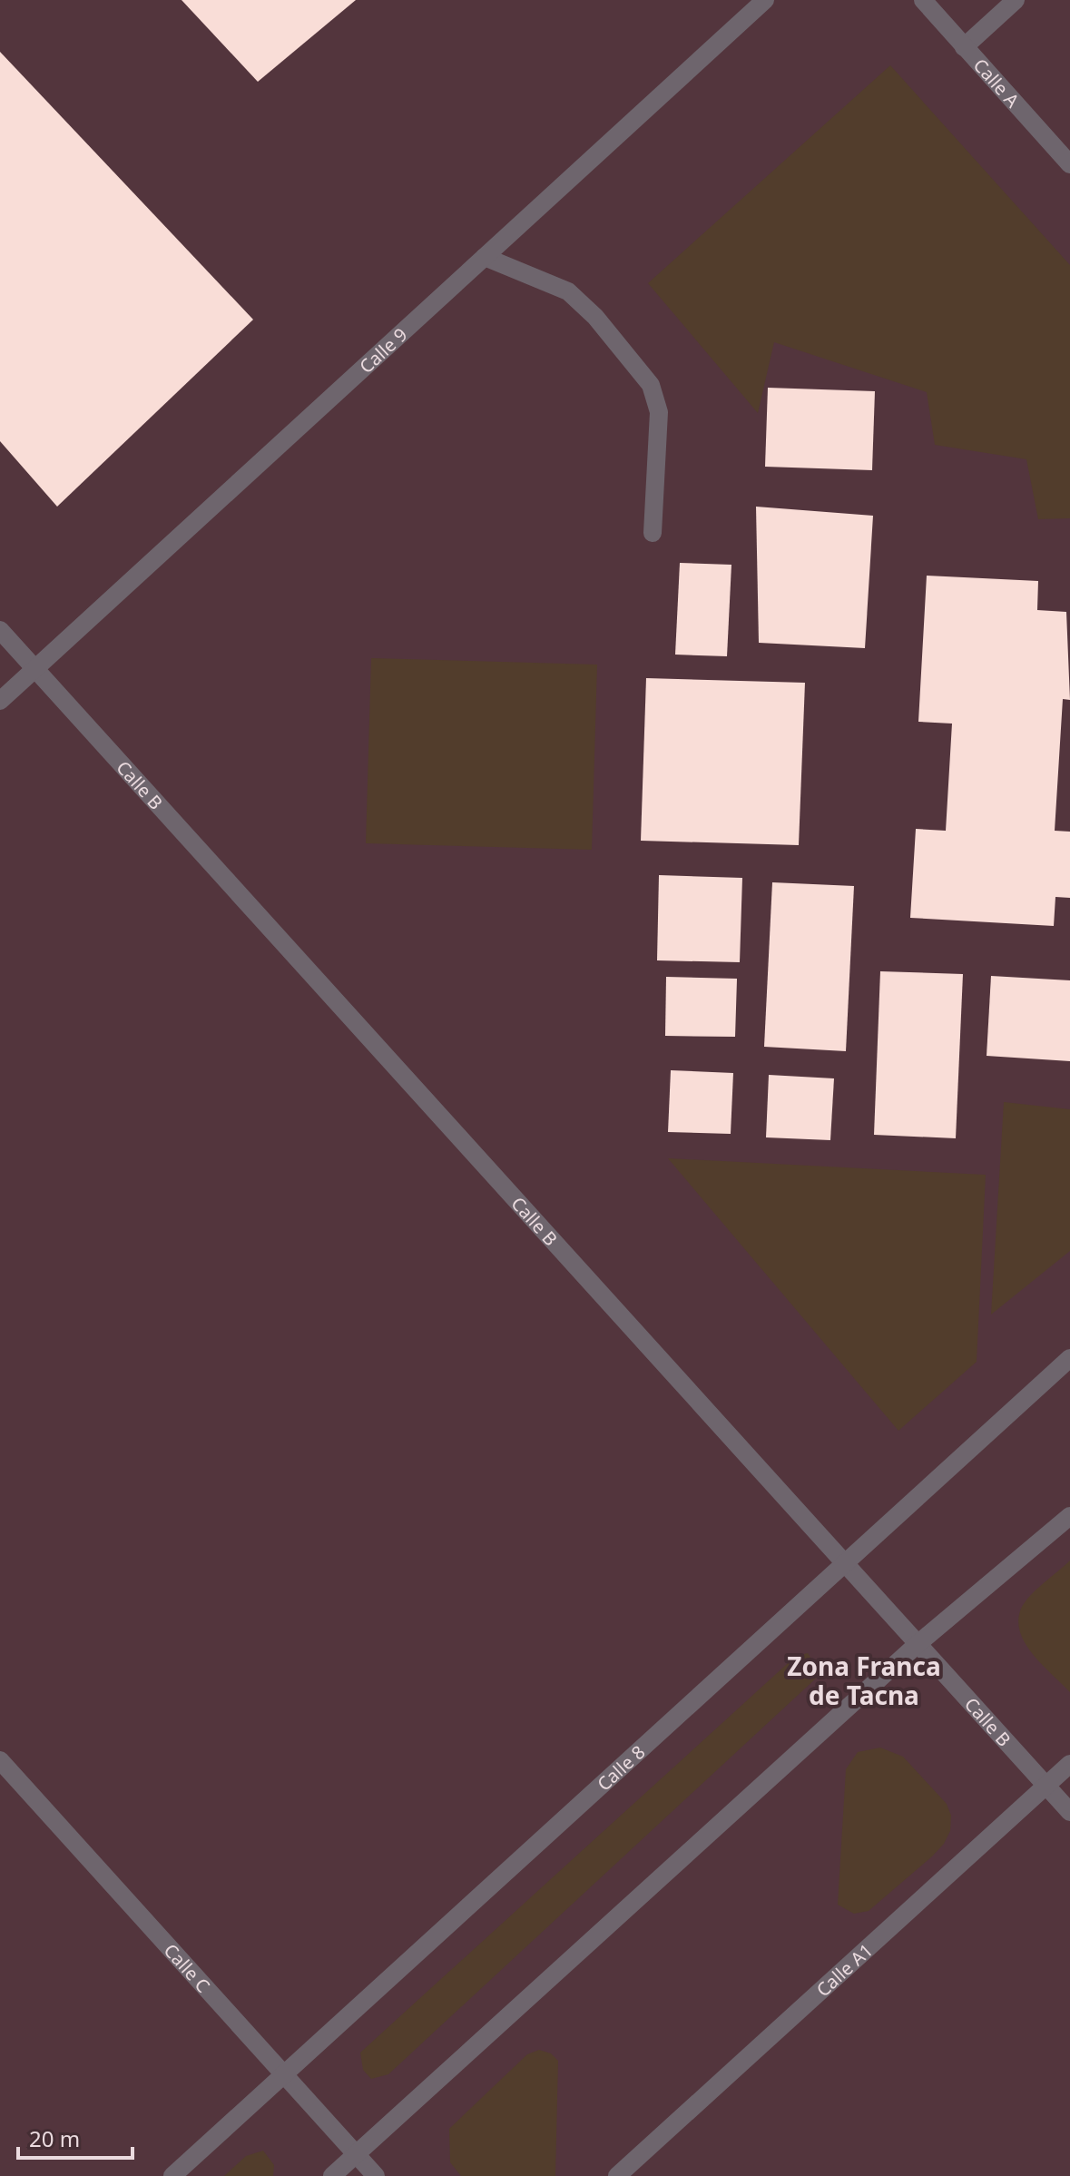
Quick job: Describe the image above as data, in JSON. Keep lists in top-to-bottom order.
{
  "streets": {
    "street": [
      "Calle A",
      "Calle 9",
      "Calle B",
      "Calle 8",
      "Calle C",
      "Calle A1"
    ]
  },
  "crossings": [
    ["Calle 9", "Calle B"],
    ["Calle B", "Calle 8"],
    ["Calle B", "Calle A1"],
    ["Calle 8", "Calle C"]
  ],
  "districts": ["Zona Franca de Tacna"],
  "scale_bar": "20 m"
}
